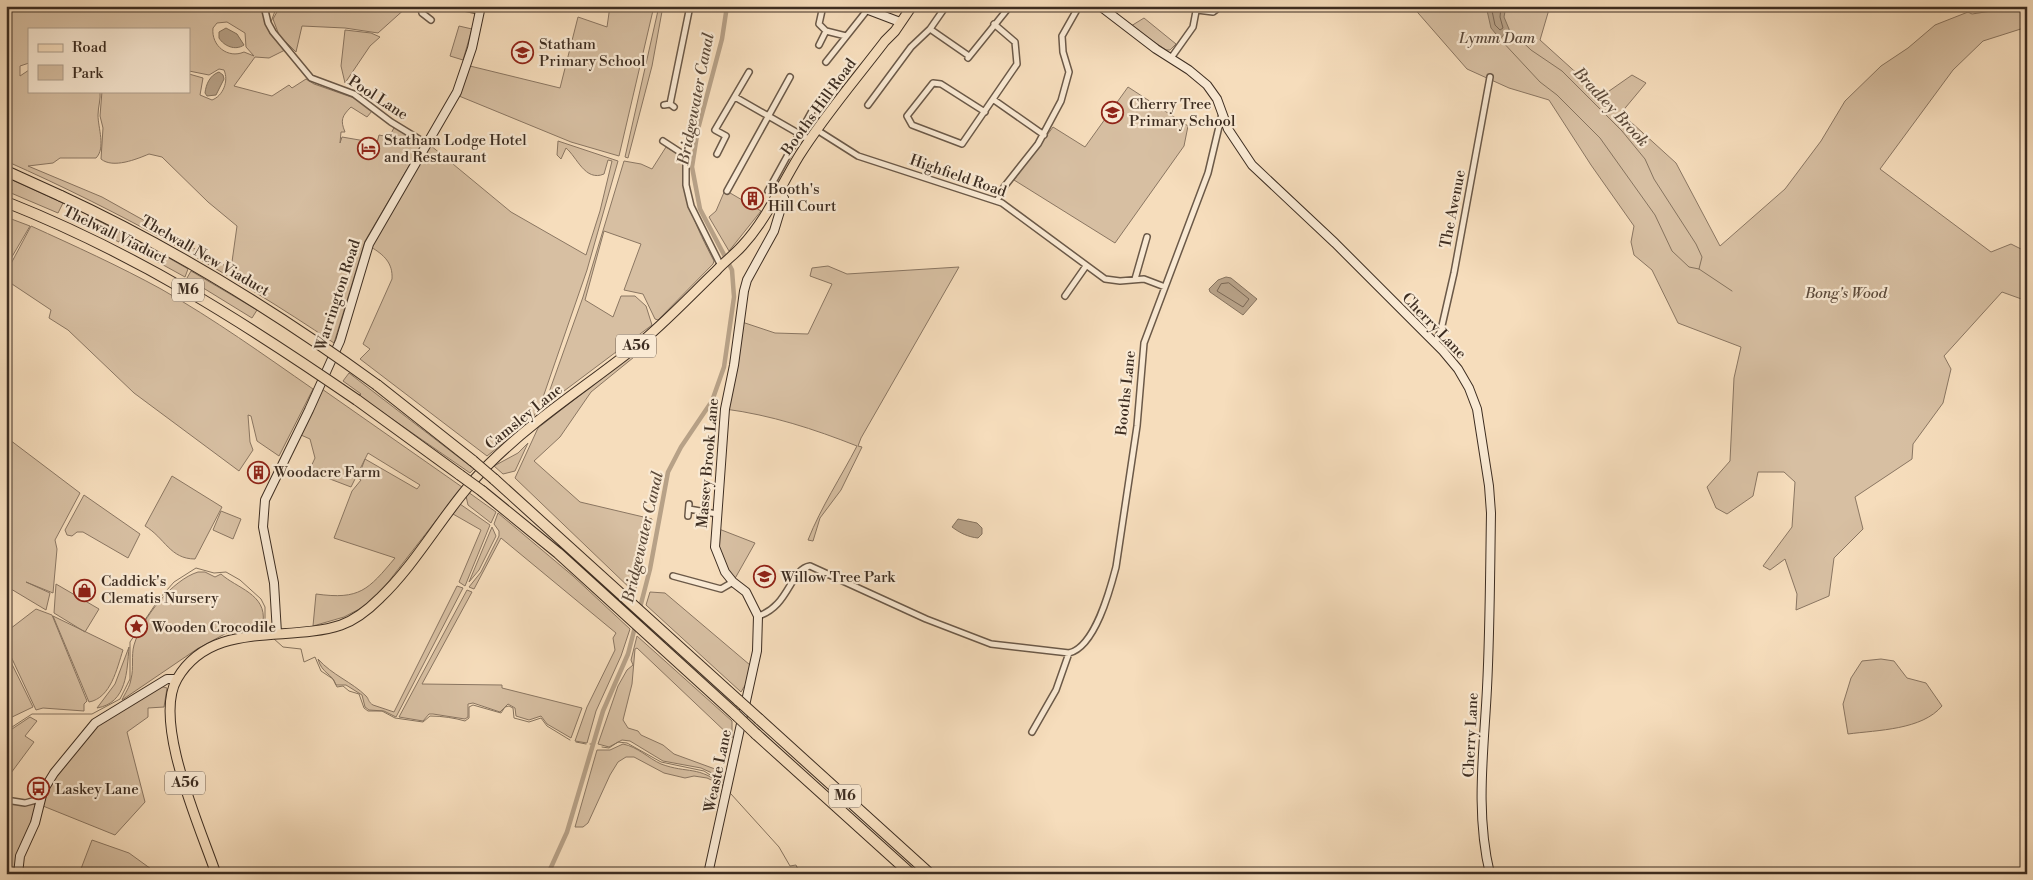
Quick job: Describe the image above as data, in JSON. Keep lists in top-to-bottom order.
{
  "streets": {
    "highway": ["Thelwall Viaduct", "Thelwall New Viaduct", "M6"],
    "main road": ["Booths Hill Road", "A56", "Camsley Lane"],
    "street": [
      "Pool Lane",
      "Highfield Road",
      "The Avenue",
      "Warrington Road",
      "Cherry Lane",
      "Booths Lane",
      "Massey Brook Lane",
      "Weaste Lane"
    ]
  },
  "crossings": [
    ["Pool Lane", "Warrington Road"],
    ["Booths Hill Road", "Highfield Road"],
    ["Booths Hill Road", "Camsley Lane"],
    ["Booths Hill Road", "Massey Brook Lane"],
    ["Highfield Road", "Booths Lane"],
    ["The Avenue", "Cherry Lane"],
    ["Warrington Road", "A56"],
    ["Warrington Road", "Camsley Lane"],
    ["Cherry Lane", "Booths Lane"],
    ["A56", "Camsley Lane"],
    ["Camsley Lane", "Massey Brook Lane"],
    ["Massey Brook Lane", "Weaste Lane"]
  ],
  "water": ["Bridgewater Canal", "Bradley Brook"],
  "parks": ["Lymm Dam", "Bong's Wood"],
  "places": {
    "school or university": ["Statham Primary School", "Cherry Tree Primary School", "Willow Tree Park"],
    "hotel": ["Statham Lodge Hotel and Restaurant"],
    "building": ["Booth's Hill Court", "Woodacre Farm"],
    "shop": ["Caddick's Clematis Nursery"],
    "place": ["Wooden Crocodile"],
    "bus stop": ["Laskey Lane"]
  },
  "legend": ["Road", "Park"]
}
